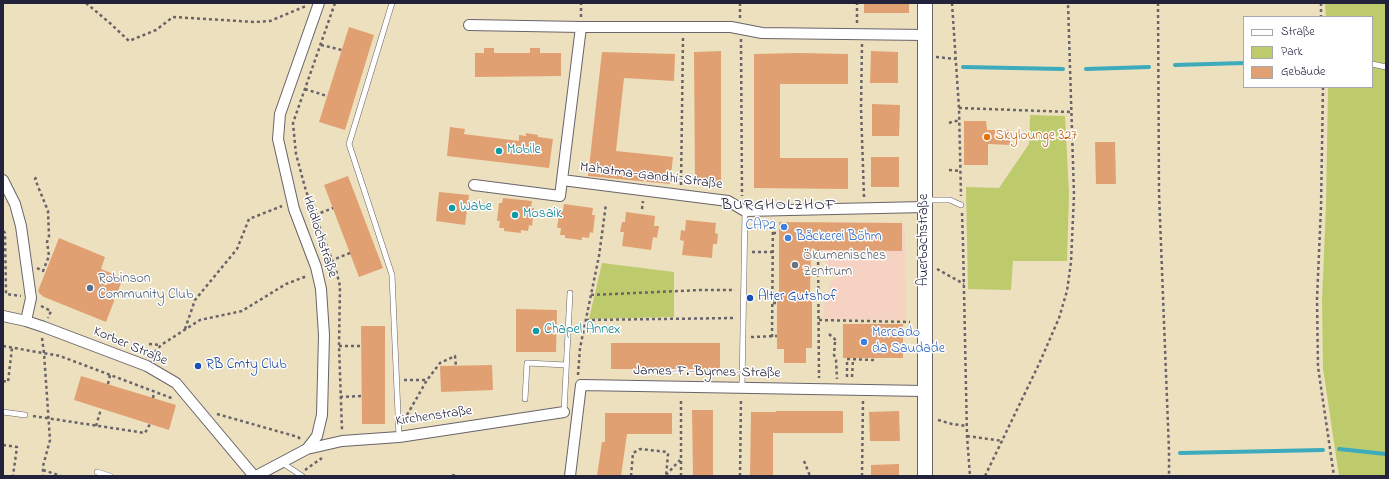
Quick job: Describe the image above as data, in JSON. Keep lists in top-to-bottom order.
{
  "streets": {
    "main road": ["Auerbachstraße"],
    "street": [
      "Mahatma-Gandhi-Straße",
      "Heidlochstraße",
      "Korber Straße",
      "James-F.-Byrnes-Straße",
      "Kirchenstraße"
    ]
  },
  "crossings": [
    ["Heidlochstraße", "Korber Straße"],
    ["Heidlochstraße", "Kirchenstraße"],
    ["Auerbachstraße", "James-F.-Byrnes-Straße"]
  ],
  "districts": ["BURGHOLZHOF"],
  "places": [
    "Skylounge 327",
    "Mobile",
    "Wabe",
    "Mosaik",
    "CAP2",
    "Bäckerei Böhm",
    "Ökumenisches Zentrum",
    "Robinson Community Club",
    "Alter Gutshof",
    "Chapel Annex",
    "Mercado da Saudade",
    "RB Cmty Club"
  ],
  "legend": ["Straße", "Park", "Gebäude"]
}
